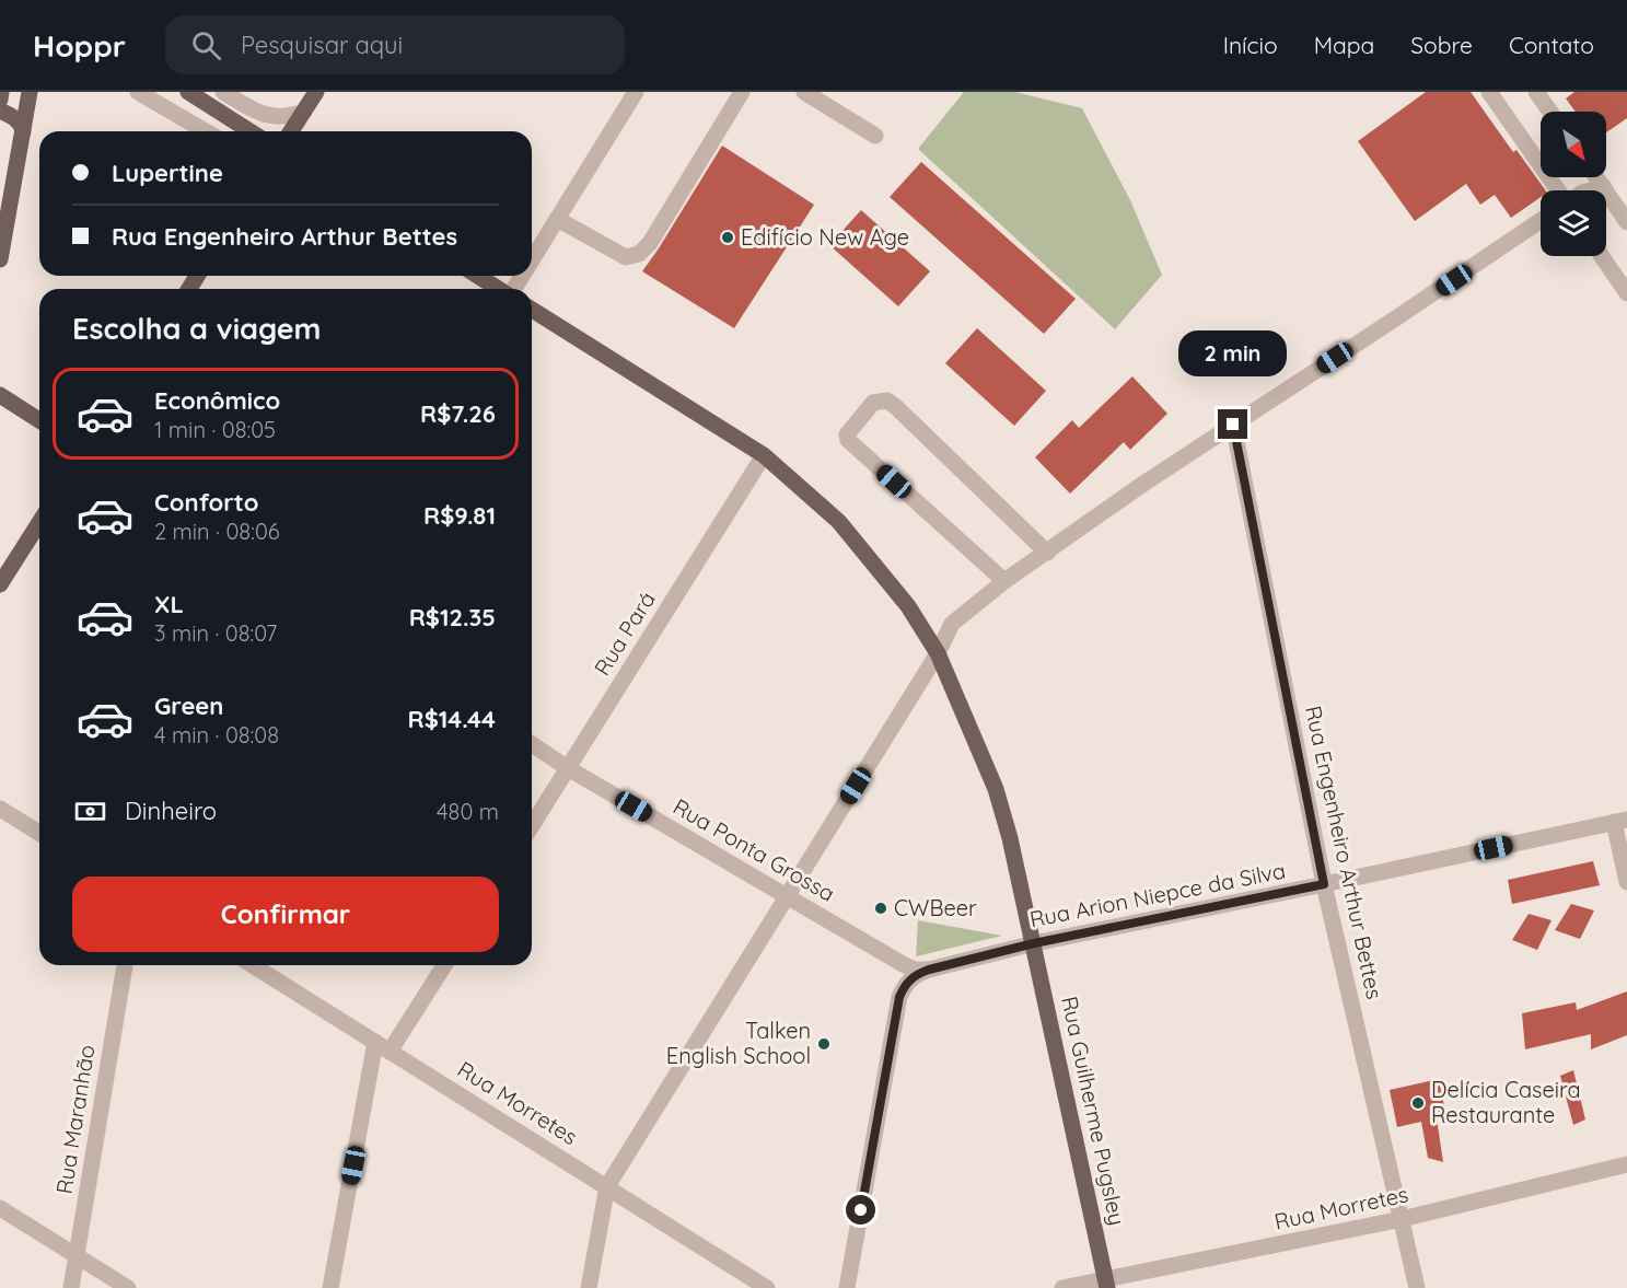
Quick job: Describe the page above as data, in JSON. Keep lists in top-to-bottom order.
{
  "streets": {
    "main road": ["Rua Guilherme Pugsley"],
    "street": [
      "Rua Pará",
      "Rua Ponta Grossa",
      "Rua Engenheiro Arthur Bettes",
      "Rua Arion Niepce da Silva",
      "Rua Morretes",
      "Rua Maranhão"
    ]
  },
  "crossings": [
    ["Rua Pará", "Rua Ponta Grossa"],
    ["Rua Pará", "Rua Guilherme Pugsley"],
    ["Rua Ponta Grossa", "Rua Arion Niepce da Silva"],
    ["Rua Engenheiro Arthur Bettes", "Rua Arion Niepce da Silva"],
    ["Rua Engenheiro Arthur Bettes", "Rua Morretes"],
    ["Rua Arion Niepce da Silva", "Rua Guilherme Pugsley"],
    ["Rua Morretes", "Rua Guilherme Pugsley"]
  ],
  "places": [
    "Edifício New Age",
    "CWBeer",
    "Talken English School",
    "Delícia Caseira Restaurante"
  ],
  "north": "bottom right",
  "page": {
    "header": "Hoppr",
    "search": "Pesquisar aqui",
    "nav": [
      "Início",
      "Mapa",
      "Sobre",
      "Contato"
    ],
    "banner": ["Lupertine", "Rua Engenheiro Arthur Bettes"],
    "heading": "Escolha a viagem",
    "bubble": "2 min",
    "list": [
      {
        "name": "Econômico",
        "note": "1 min · 08:05",
        "value": "R$7.26"
      },
      {
        "name": "Conforto",
        "note": "2 min · 08:06",
        "value": "R$9.81"
      },
      {
        "name": "XL",
        "note": "3 min · 08:07",
        "value": "R$12.35"
      },
      {
        "name": "Green",
        "note": "4 min · 08:08",
        "value": "R$14.44"
      }
    ],
    "pay": ["Dinheiro", "480 m"],
    "buttons": "Confirmar"
  }
}
